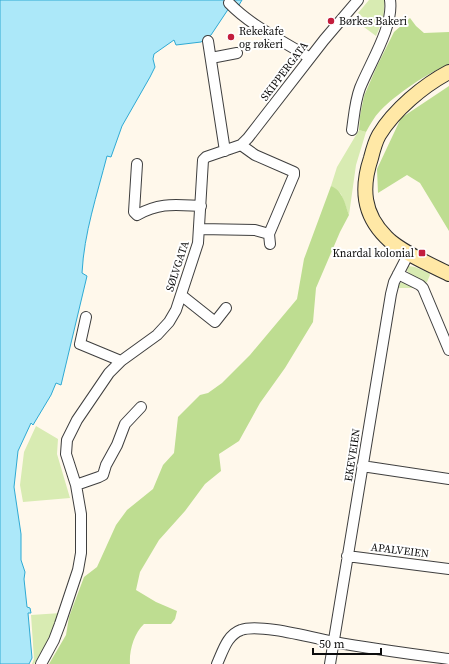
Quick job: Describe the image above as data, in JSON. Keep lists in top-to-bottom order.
{
  "streets": {
    "street": [
      "SKIPPERGATA",
      "SØLVGATA",
      "EKEVEIEN",
      "APALVEIEN"
    ]
  },
  "crossings": [
    ["SKIPPERGATA", "SØLVGATA"],
    ["EKEVEIEN", "APALVEIEN"]
  ],
  "places": {
    "other": ["Børkes Bakeri", "Rekekafe og røkeri"],
    "transit": ["Knardal kolonial"]
  },
  "scale_bar": "50 m"
}
